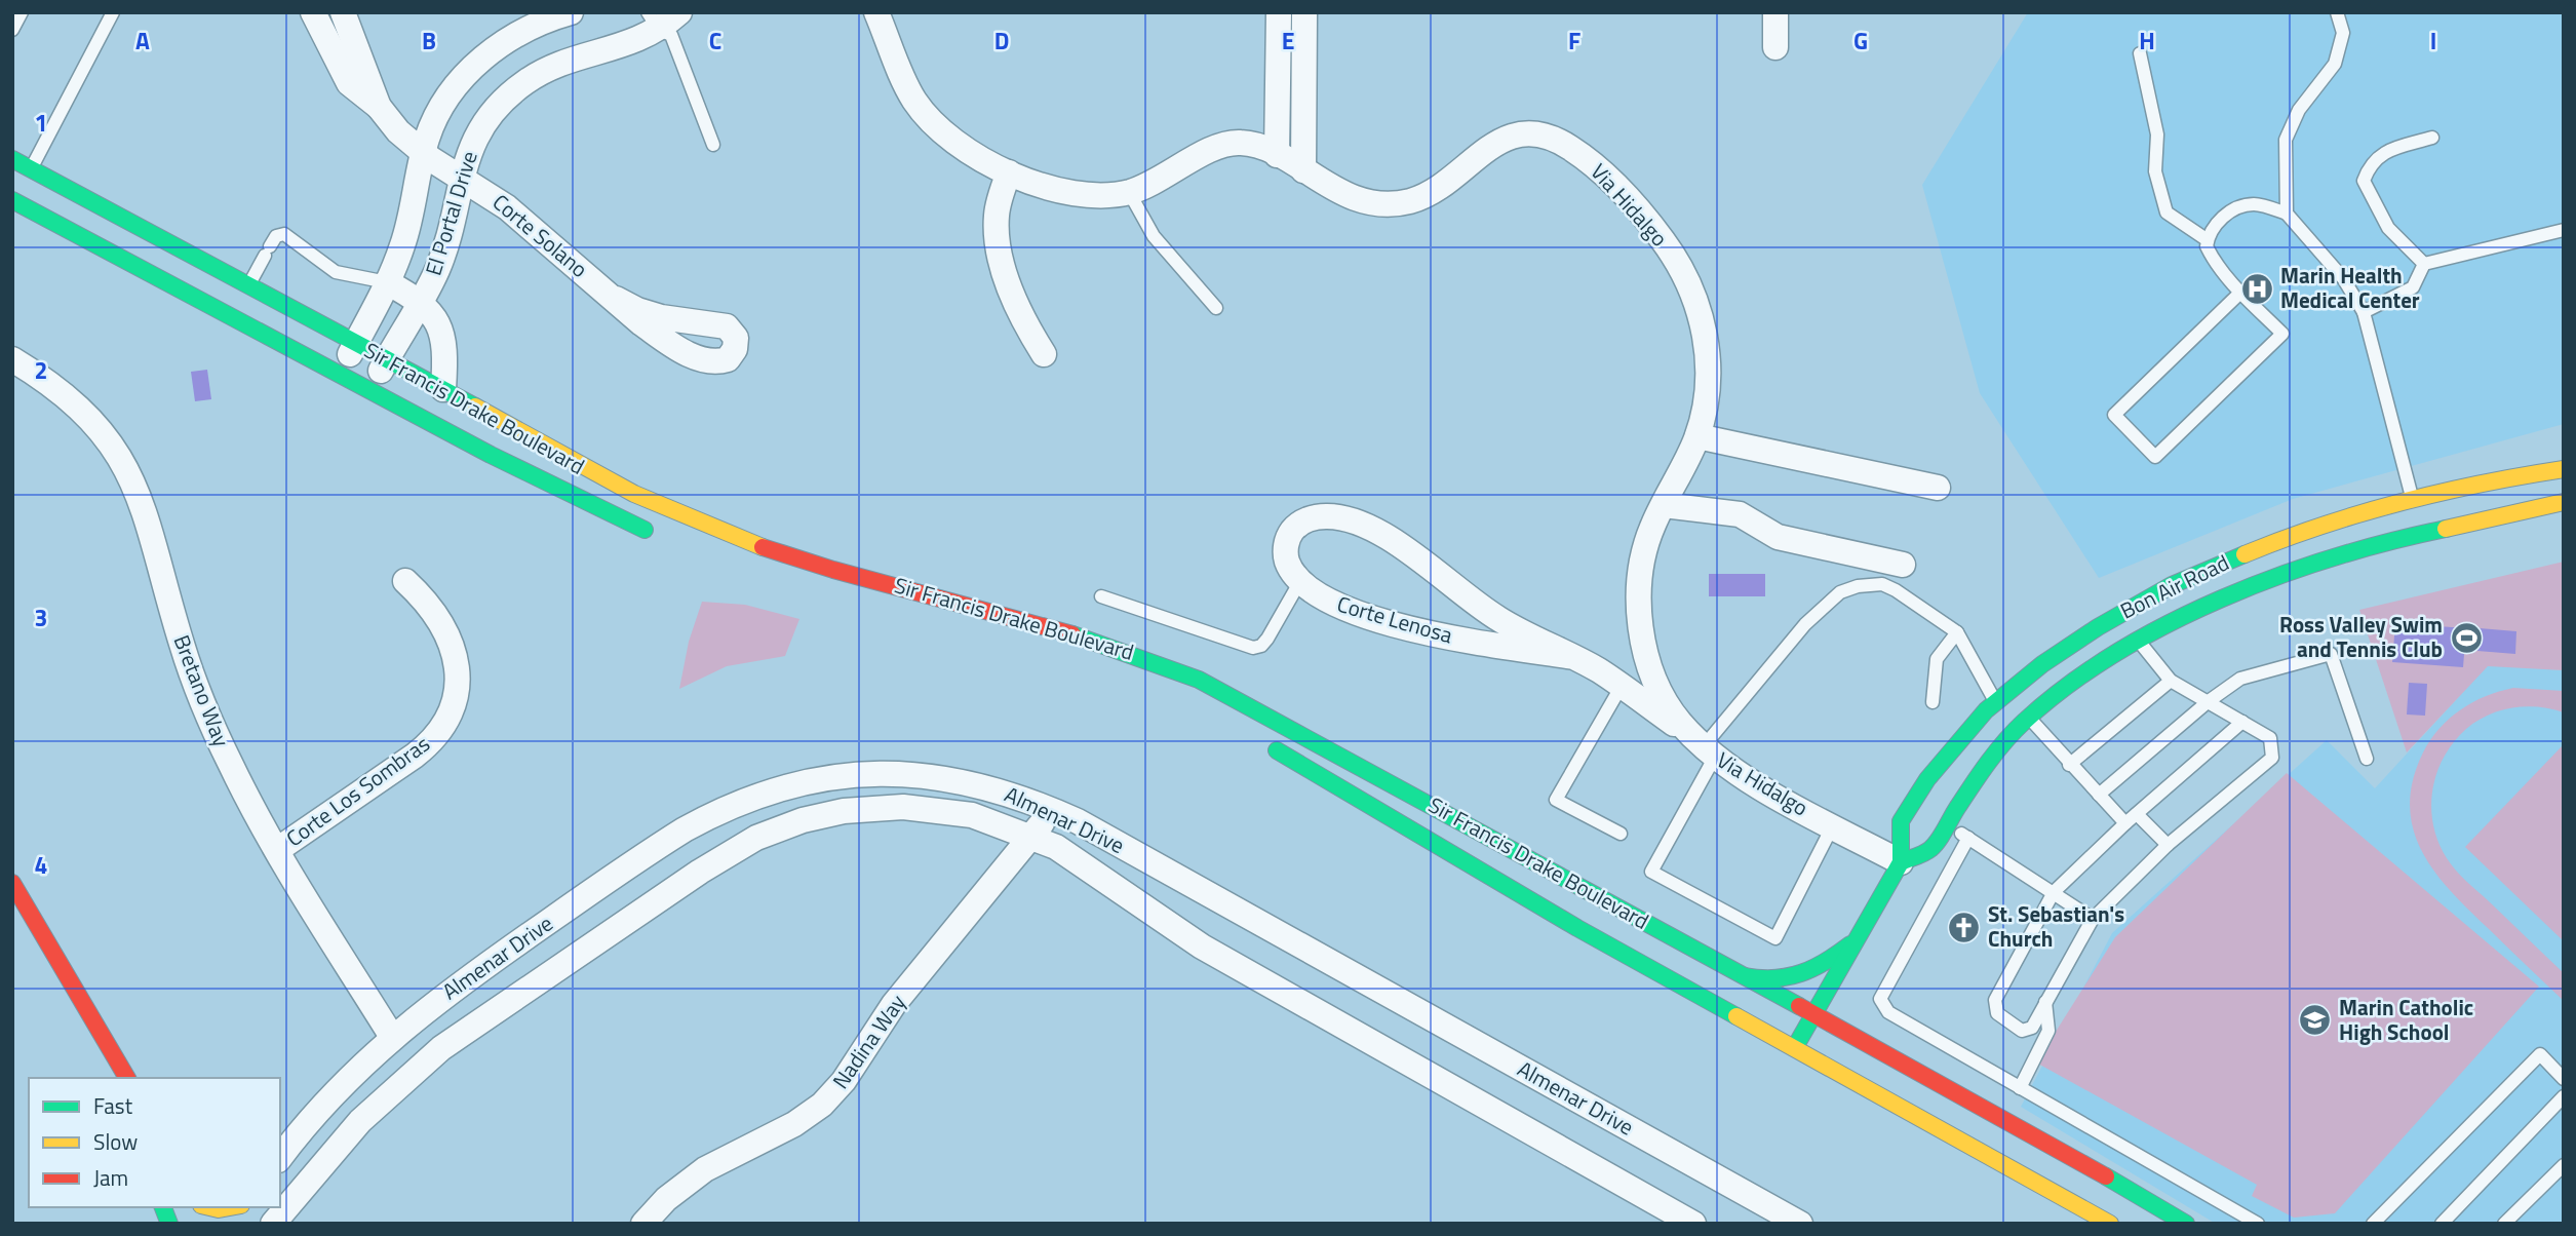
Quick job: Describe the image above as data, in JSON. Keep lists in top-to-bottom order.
{
  "streets": {
    "main road": ["Sir Francis Drake Boulevard", "Bon Air Road"],
    "street": [
      "Via Hidalgo",
      "El Portal Drive",
      "Corte Solano",
      "Corte Lenosa",
      "Bretano Way",
      "Corte Los Sombras",
      "Almenar Drive",
      "Nadina Way"
    ]
  },
  "crossings": [
    ["Via Hidalgo", "Bon Air Road"],
    ["Via Hidalgo", "Corte Lenosa"],
    ["El Portal Drive", "Corte Solano"],
    ["El Portal Drive", "Sir Francis Drake Boulevard"],
    ["Sir Francis Drake Boulevard", "Bon Air Road"],
    ["Bretano Way", "Corte Los Sombras"],
    ["Bretano Way", "Almenar Drive"],
    ["Almenar Drive", "Nadina Way"]
  ],
  "places": {
    "hospital": ["Marin Health Medical Center"],
    "sports": ["Ross Valley Swim and Tennis Club"],
    "church": ["St. Sebastian's Church"],
    "school or university": ["Marin Catholic High School"]
  },
  "legend": ["Fast", "Slow", "Jam"],
  "grid": {
    "columns": [
      "A",
      "B",
      "C",
      "D",
      "E",
      "F",
      "G",
      "H",
      "I"
    ],
    "rows": [
      "1",
      "2",
      "3",
      "4"
    ]
  }
}
